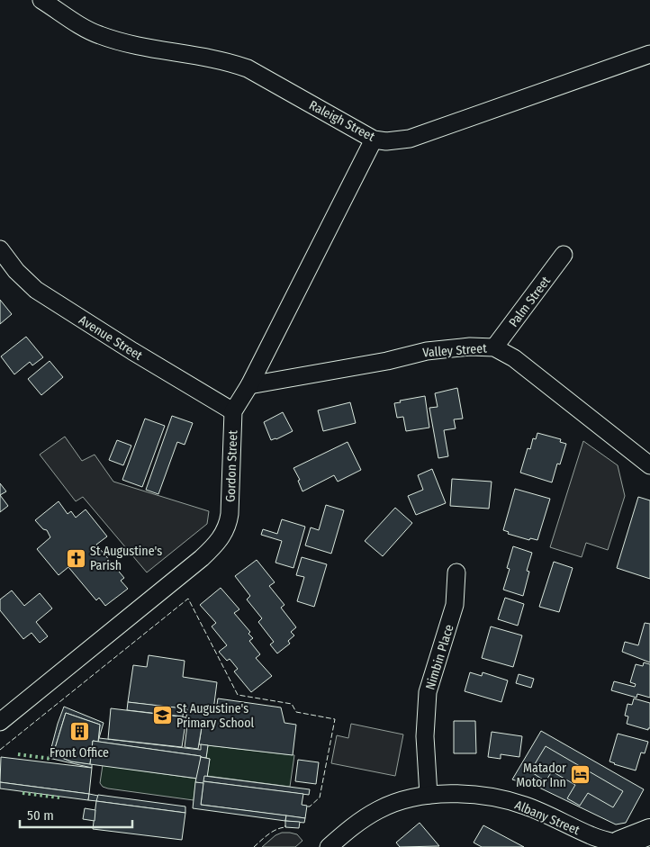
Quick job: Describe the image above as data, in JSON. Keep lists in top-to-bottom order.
{
  "streets": {
    "street": [
      "Raleigh Street",
      "Palm Street",
      "Avenue Street",
      "Valley Street",
      "Gordon Street",
      "Nimbin Place",
      "Albany Street"
    ]
  },
  "crossings": [
    ["Palm Street", "Valley Street"],
    ["Avenue Street", "Gordon Street"],
    ["Nimbin Place", "Albany Street"]
  ],
  "places": {
    "church": ["St Augustine's Parish"],
    "school or university": ["St Augustine's Primary School"],
    "building": ["Front Office"],
    "hotel": ["Matador Motor Inn"]
  },
  "scale_bar": "50 m"
}
